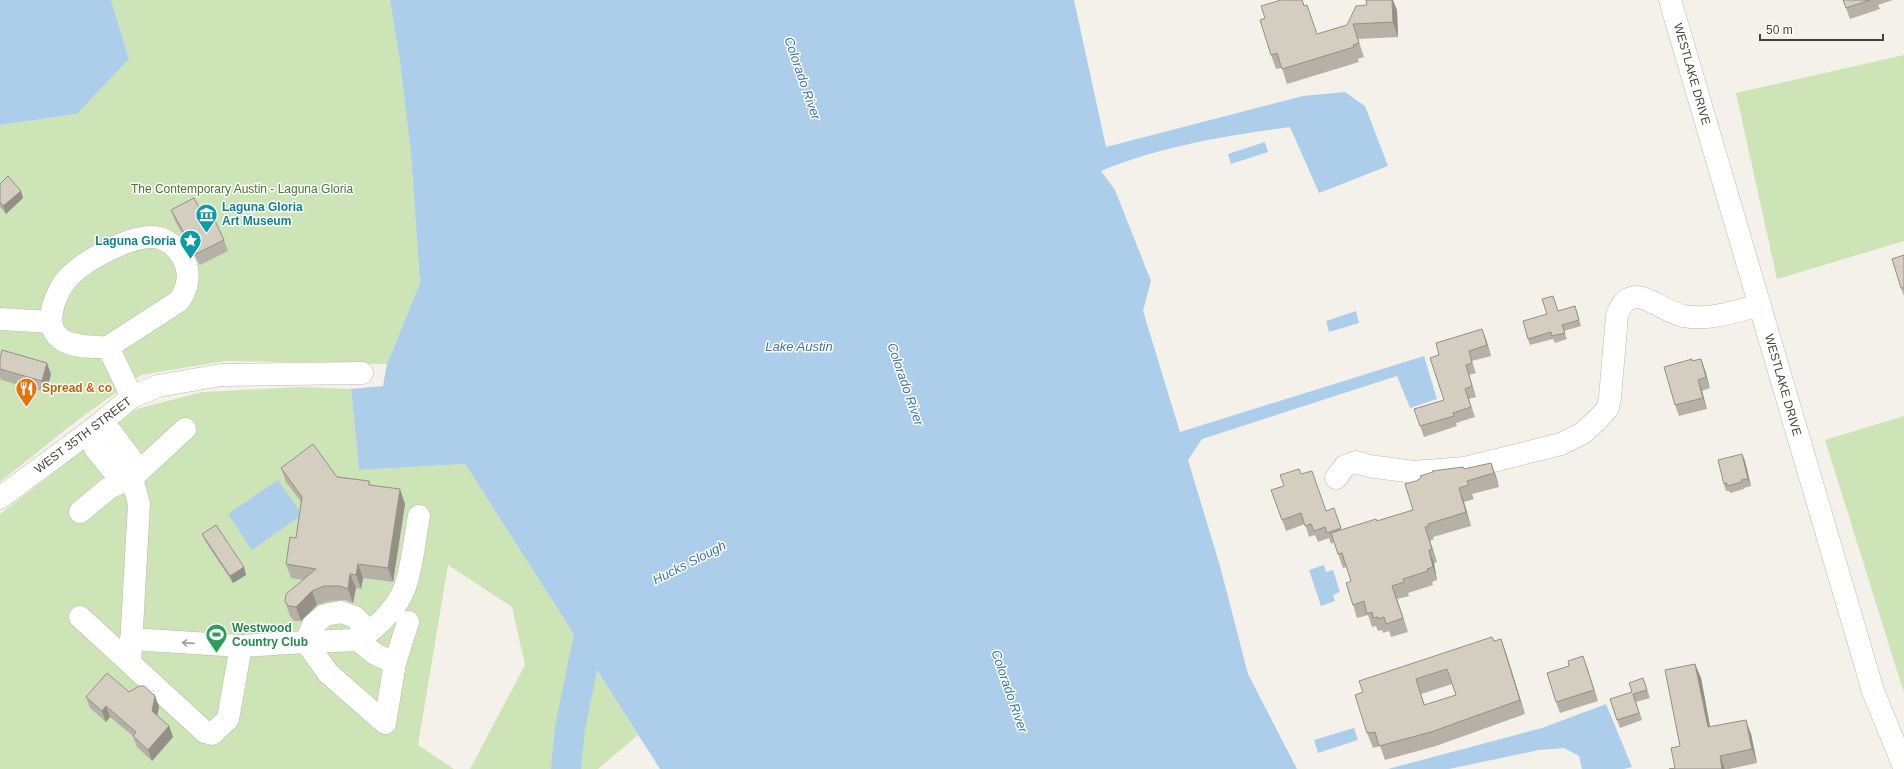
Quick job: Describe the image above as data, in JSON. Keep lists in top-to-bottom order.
{
  "streets": {
    "street": ["WESTLAKE DRIVE", "WEST 35TH STREET"]
  },
  "water": ["Colorado River", "Lake Austin", "Hucks Slough"],
  "parks": ["The Contemporary Austin - Laguna Gloria"],
  "places": {
    "museum": ["Laguna Gloria Art Museum"],
    "place": ["Laguna Gloria"],
    "restaurant": ["Spread & co"],
    "sports": ["Westwood Country Club"]
  },
  "scale_bar": "50 m"
}
